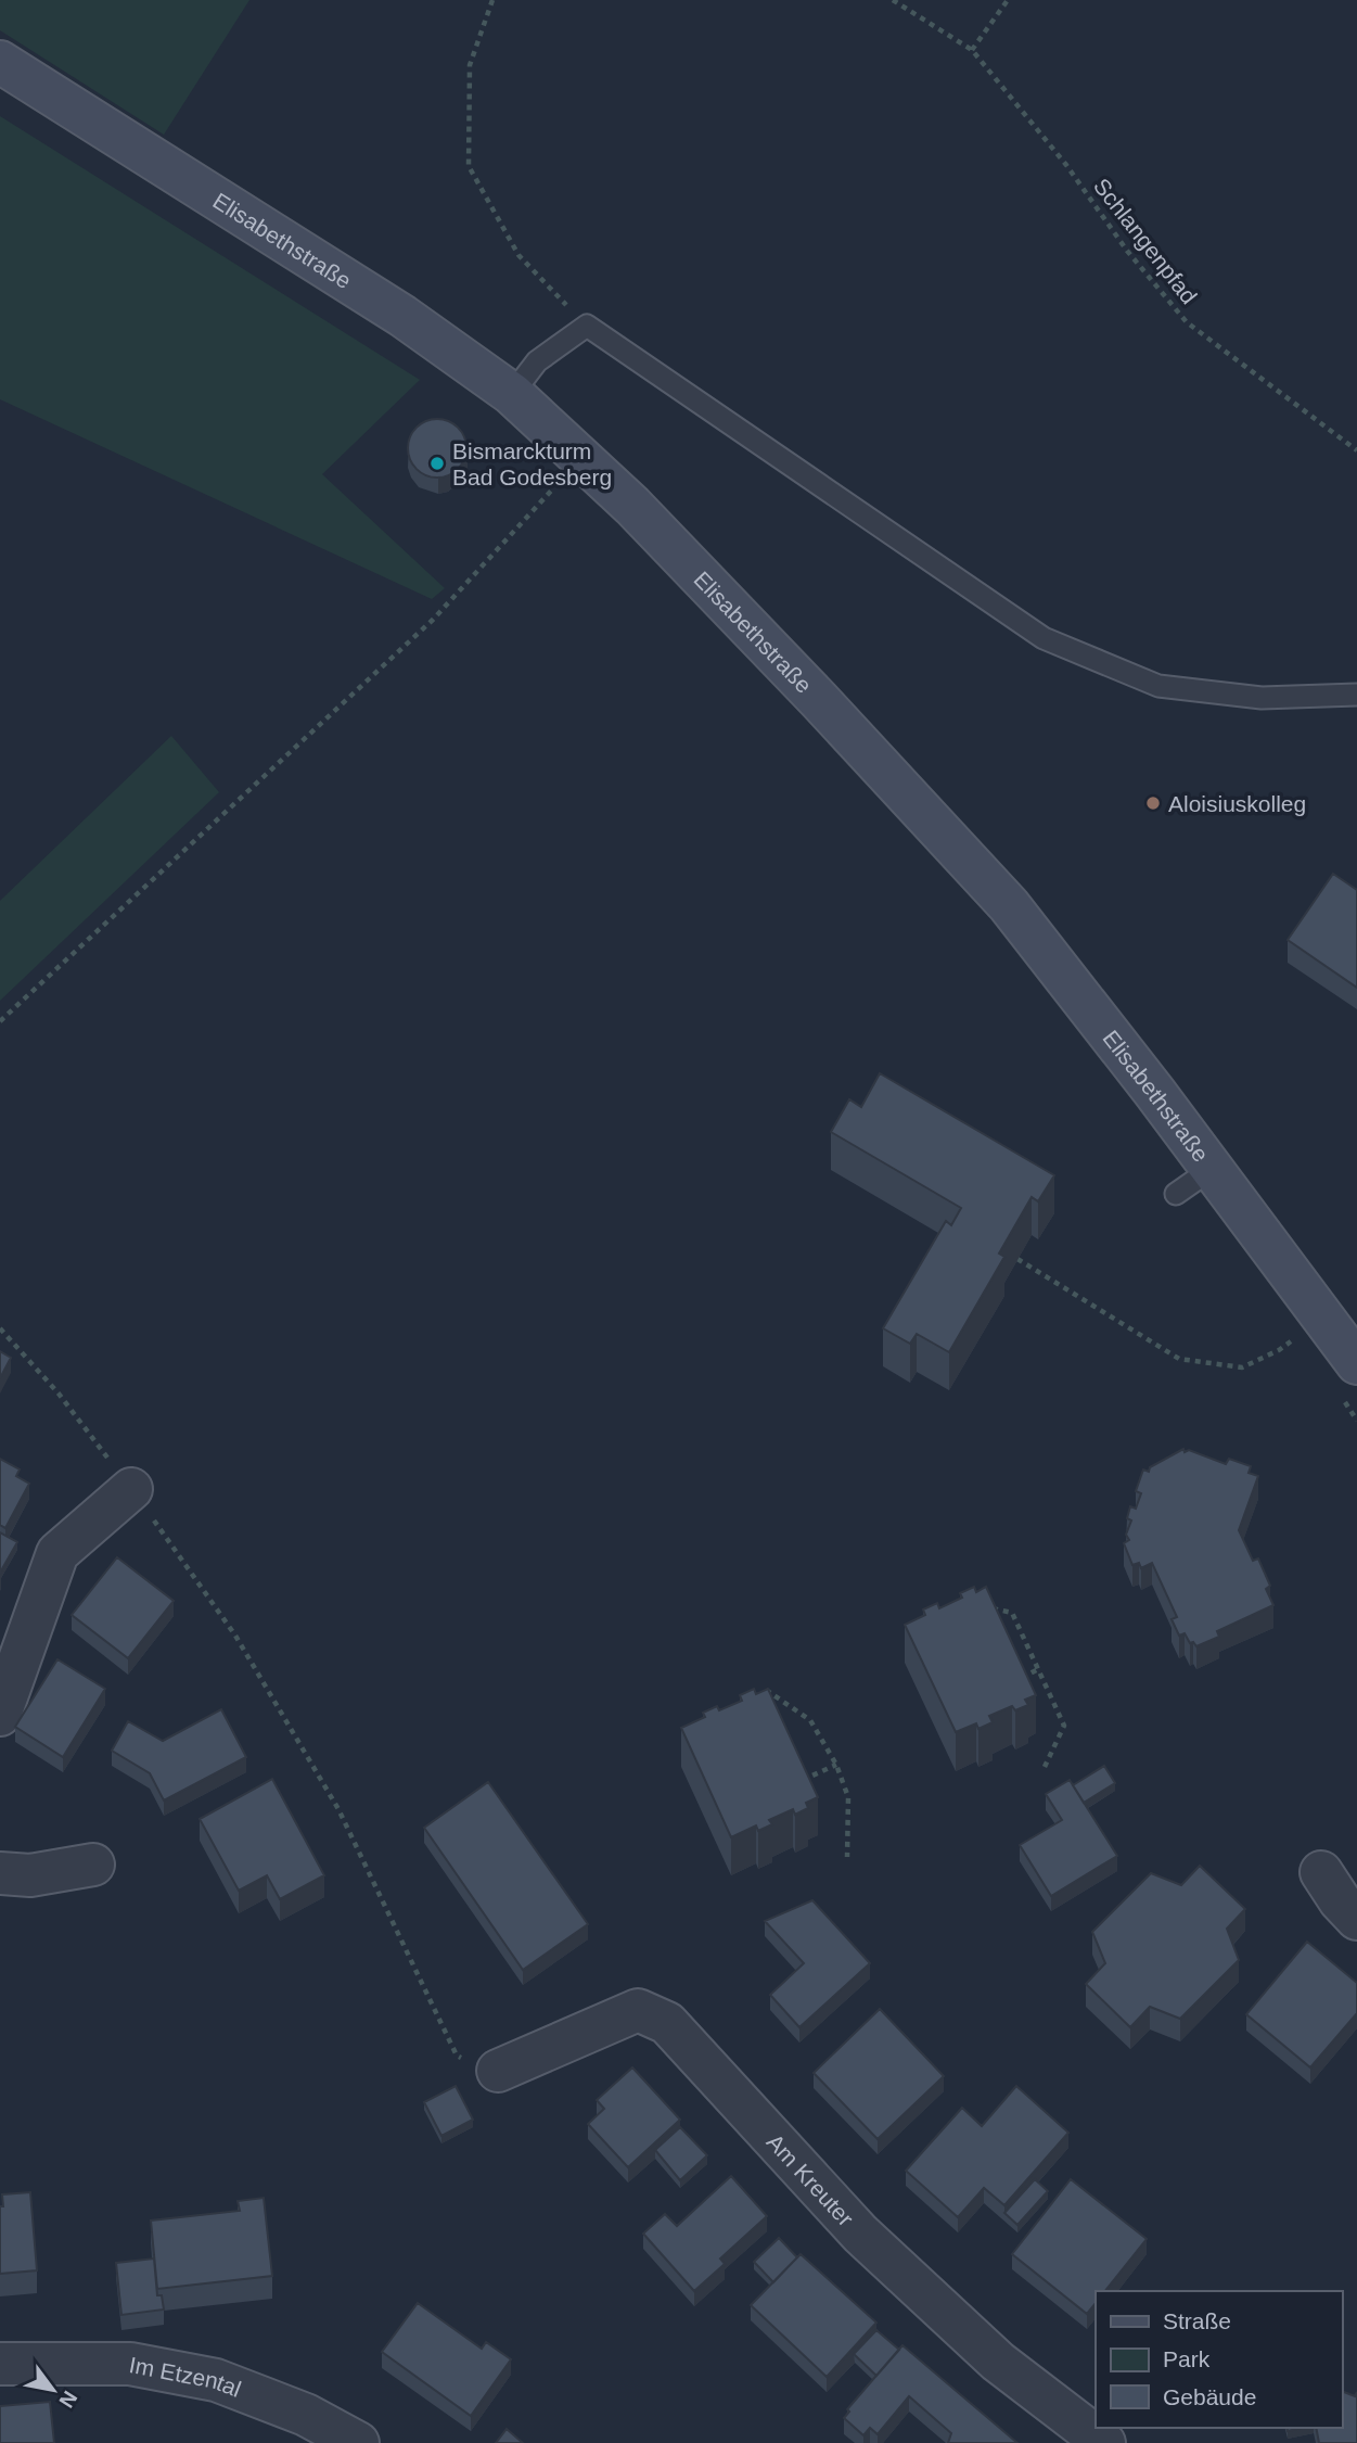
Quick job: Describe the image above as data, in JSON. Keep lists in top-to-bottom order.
{
  "streets": {
    "street": ["Elisabethstraße", "Am Kreuter", "Im Etzental"],
    "path": ["Schlangenpfad"]
  },
  "places": ["Bismarckturm Bad Godesberg", "Aloisiuskolleg"],
  "legend": ["Straße", "Park", "Gebäude"],
  "north": "bottom right"
}
